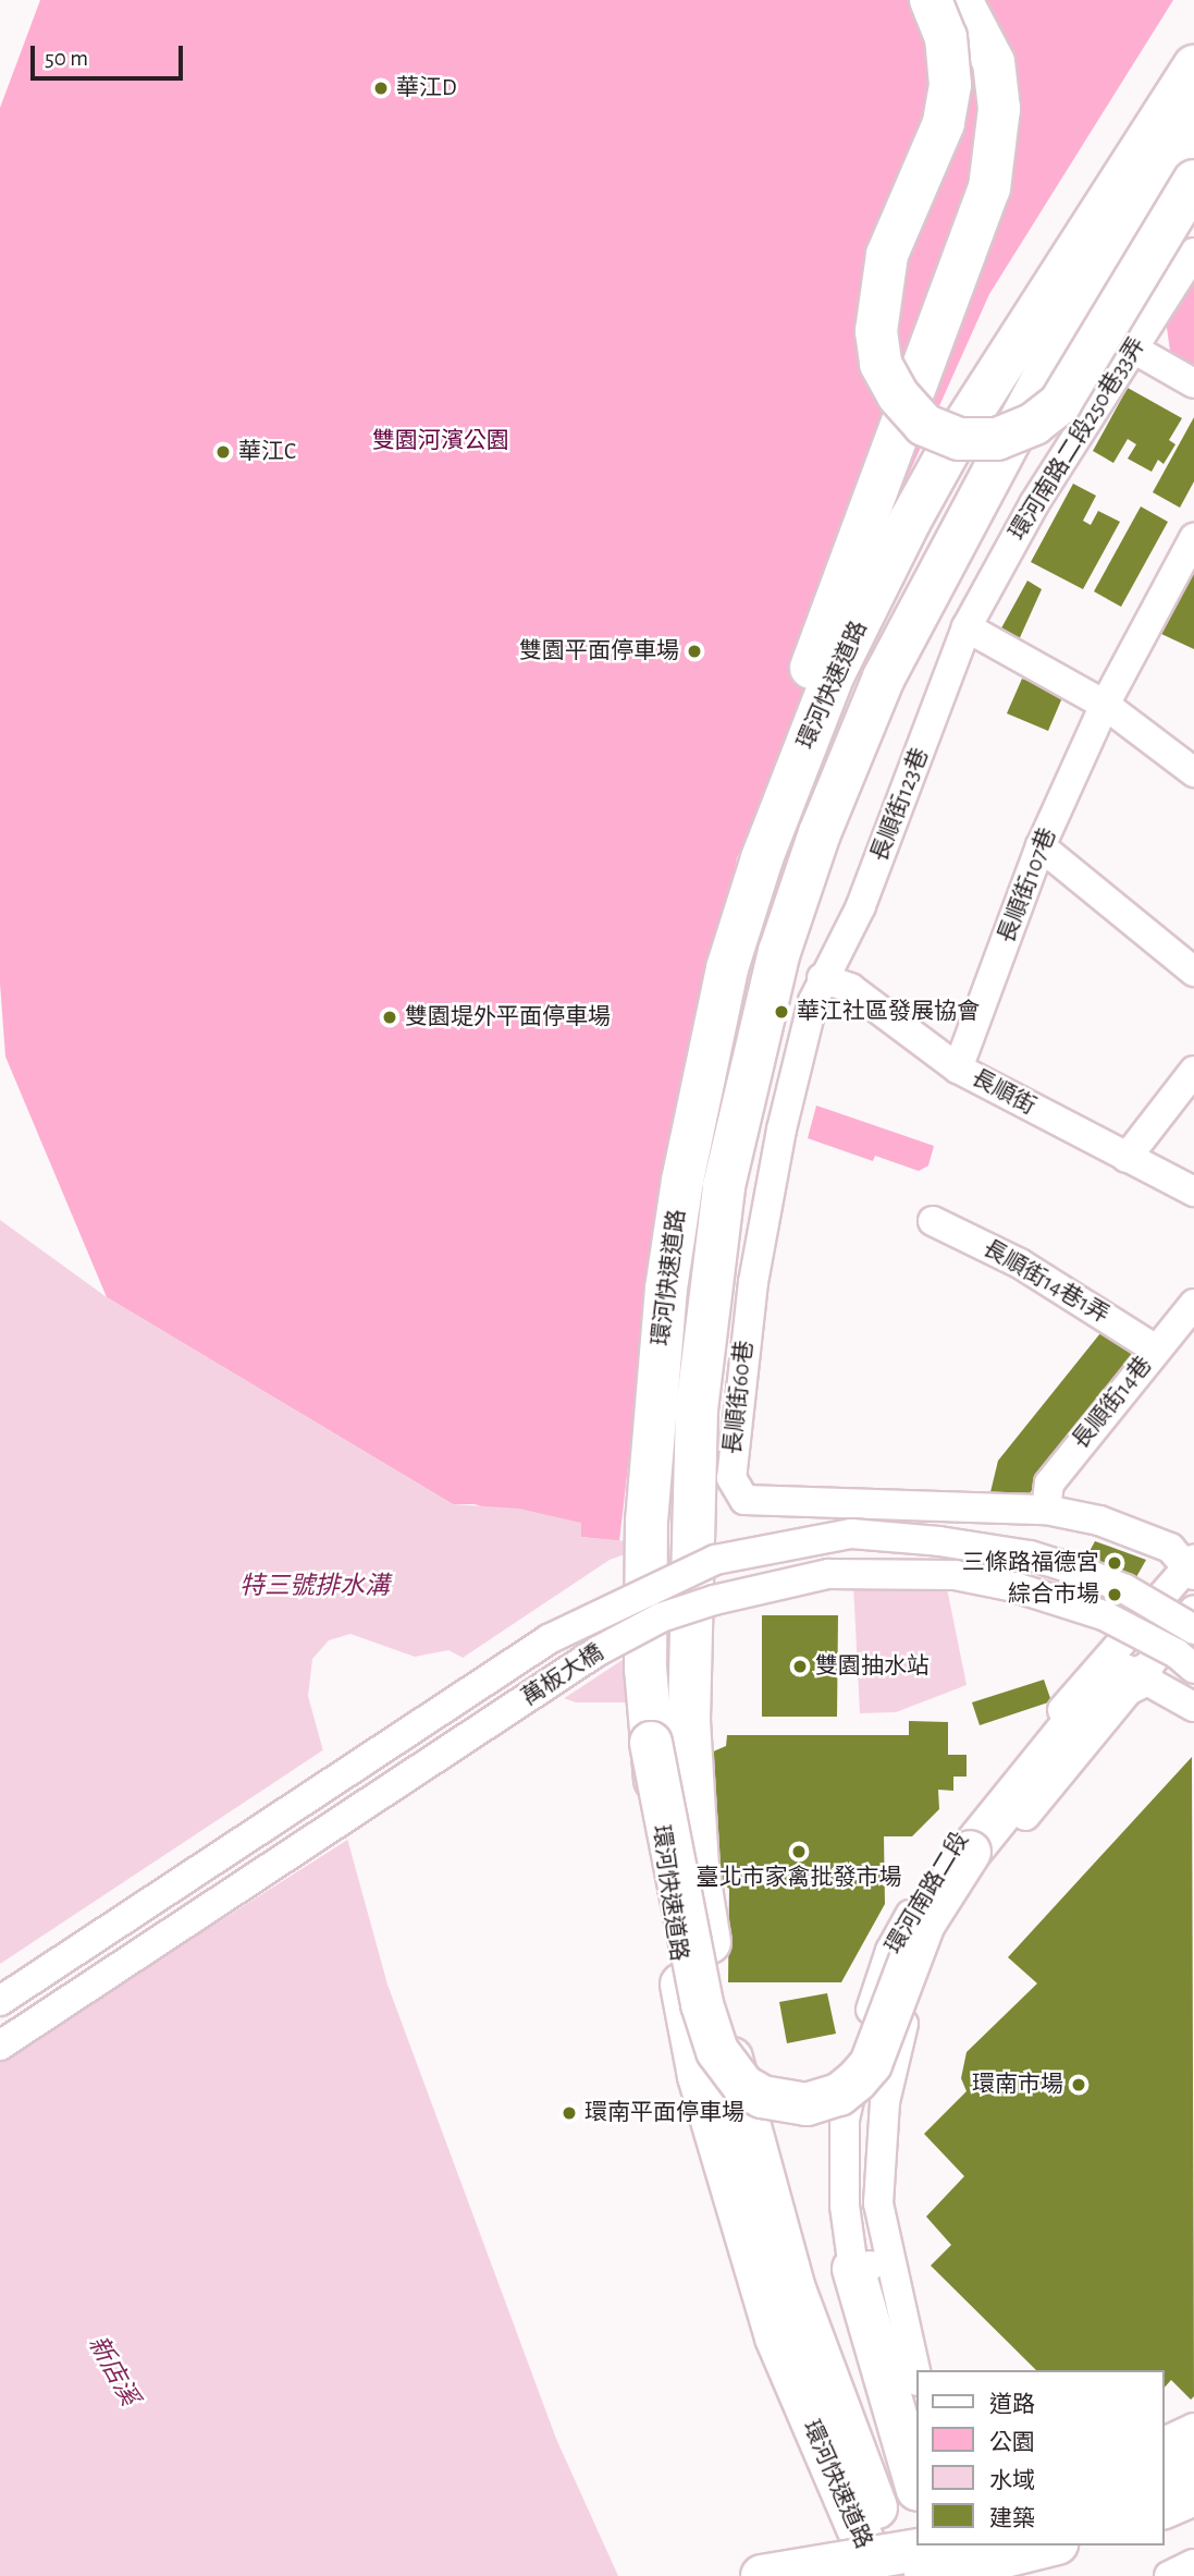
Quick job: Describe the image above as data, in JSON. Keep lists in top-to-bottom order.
{
  "streets": {
    "highway": ["環河快速道路"],
    "street": [
      "環河南路二段250巷33弄",
      "長順街123巷",
      "長順街107巷",
      "長順街",
      "長順街14巷1弄",
      "長順街60巷",
      "長順街14巷",
      "萬板大橋",
      "環河南路二段"
    ]
  },
  "crossings": [
    ["環河南路二段250巷33弄", "長順街123巷"],
    ["長順街123巷", "長順街"],
    ["長順街123巷", "長順街60巷"],
    ["長順街107巷", "長順街"],
    ["長順街", "長順街60巷"],
    ["長順街14巷1弄", "長順街14巷"],
    ["長順街60巷", "長順街14巷"],
    ["長順街60巷", "環河南路二段"]
  ],
  "water": ["特三號排水溝", "新店溪"],
  "parks": ["雙園河濱公園"],
  "places": [
    "華江D",
    "華江C",
    "雙園平面停車場",
    "華江社區發展協會",
    "雙園堤外平面停車場",
    "三條路福德宮",
    "綜合市場",
    "雙園抽水站",
    "臺北市家禽批發市場",
    "環南市場",
    "環南平面停車場"
  ],
  "legend": [
    "道路",
    "公園",
    "水域",
    "建築"
  ],
  "scale_bar": "50 m"
}
